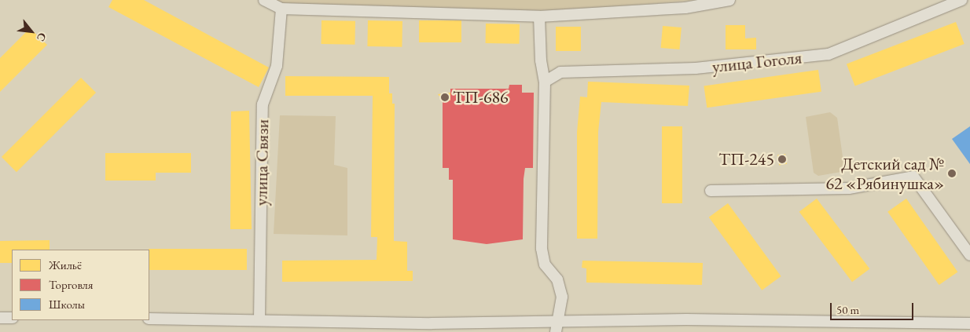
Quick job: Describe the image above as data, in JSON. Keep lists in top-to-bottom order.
{
  "streets": {
    "street": ["улица Гоголя", "улица Связи"]
  },
  "places": ["ТП-686", "ТП-245", "Детский сад № 62 «Рябинушка»"],
  "legend": ["Жильё", "Торговля", "Школы"],
  "scale_bar": "50 m",
  "north": "bottom right"
}
